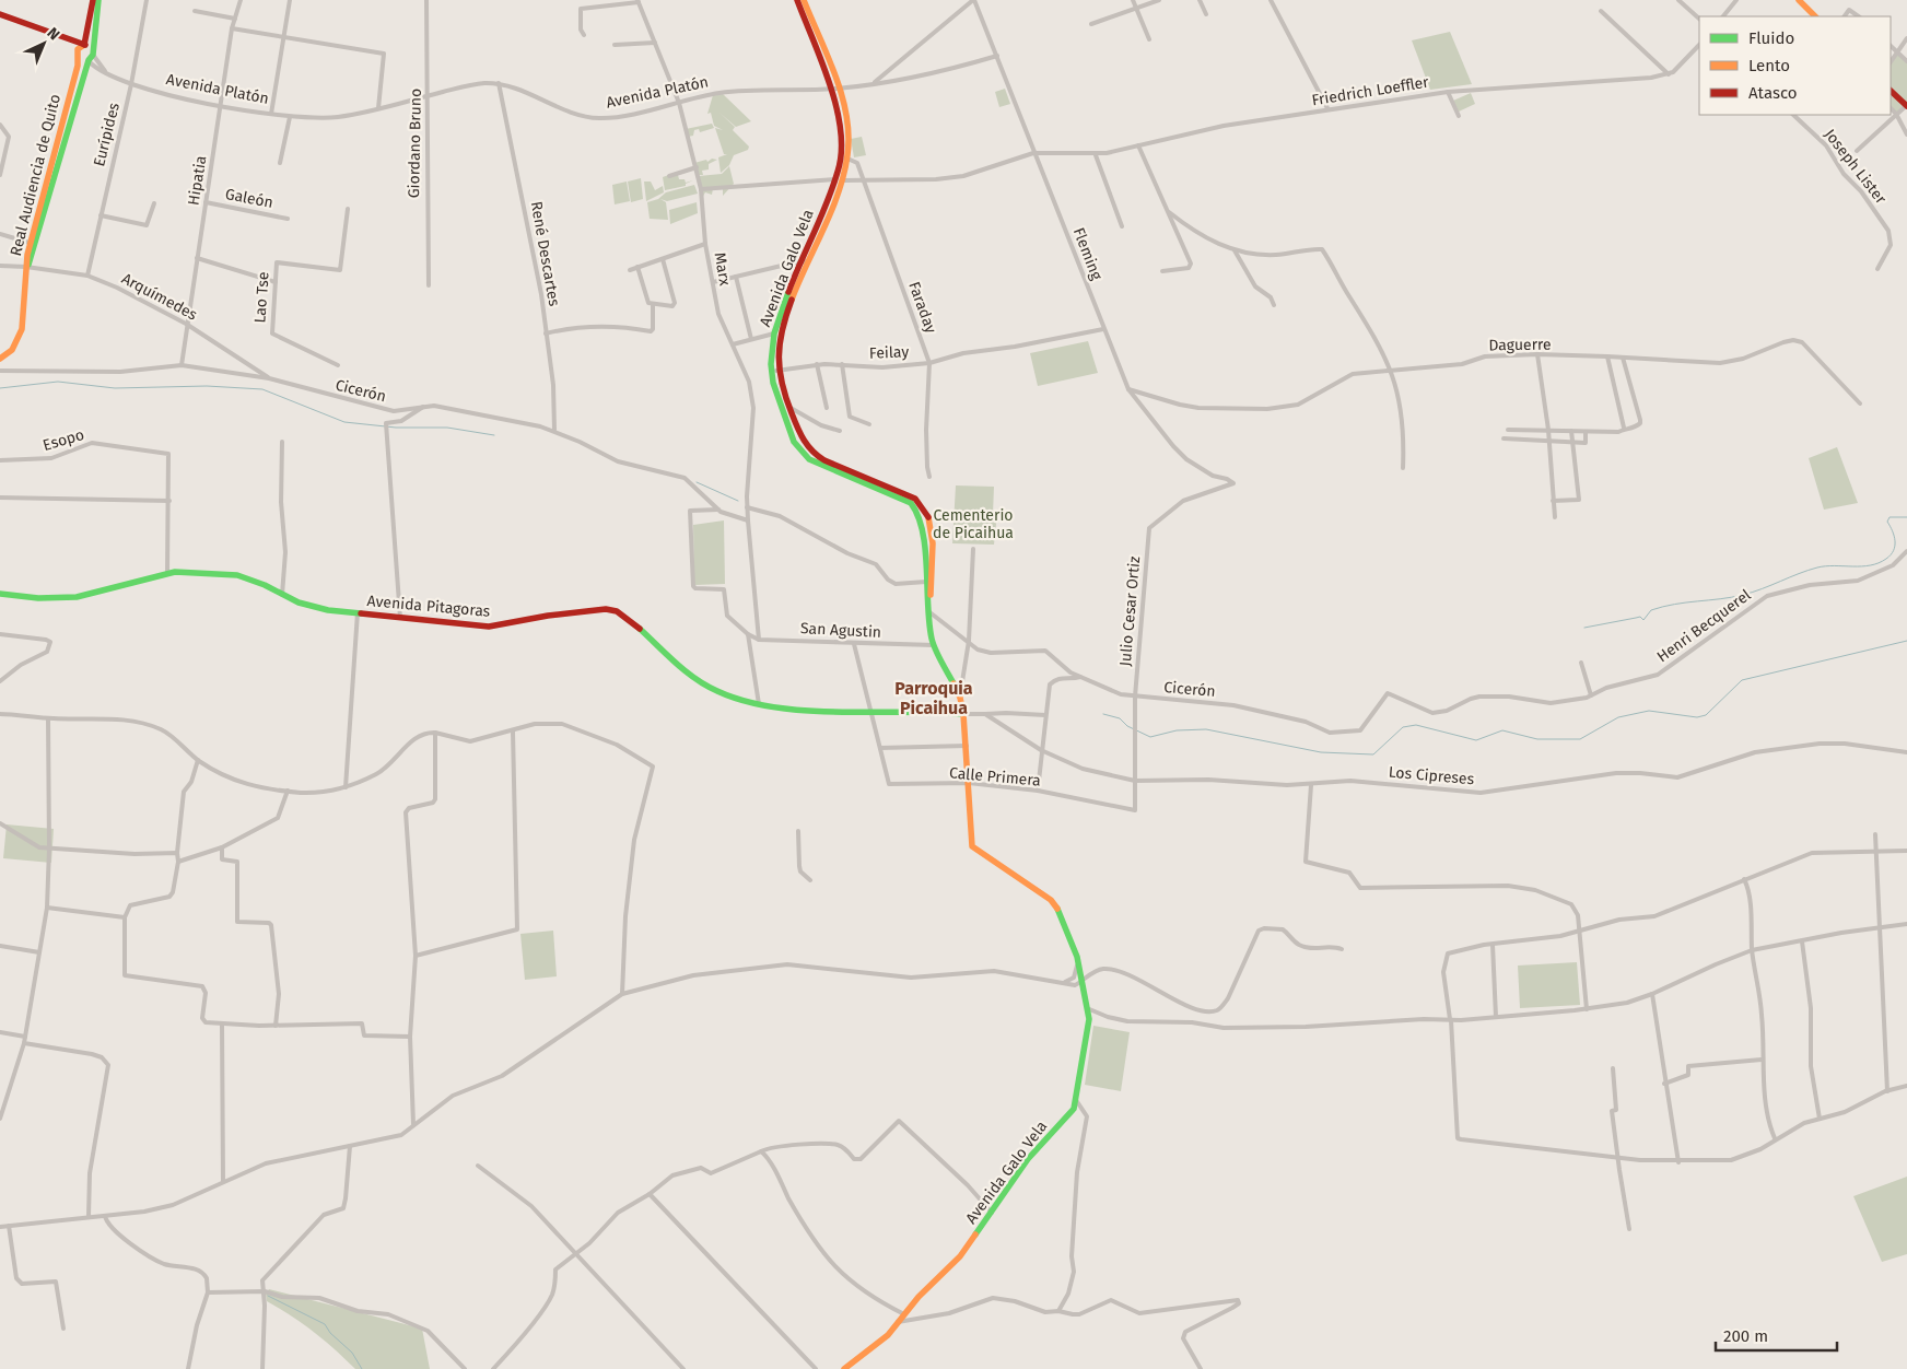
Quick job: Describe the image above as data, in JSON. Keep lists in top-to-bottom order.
{
  "streets": {
    "main road": ["Real Audiencia de Quito", "Avenida Galo Vela", "Avenida Pitagoras"],
    "street": [
      "Avenida Platón",
      "Friedrich Loeffler",
      "Eurípides",
      "Giordano Bruno",
      "Joseph Lister",
      "Hipatia",
      "Galeón",
      "René Descartes",
      "Fleming",
      "Marx",
      "Arquímedes",
      "Lao Tse",
      "Faraday",
      "Daguerre",
      "Feilay",
      "Cicerón",
      "Esopo",
      "Julio Cesar Ortiz",
      "Henri Becquerel",
      "San Agustin",
      "Los Cipreses",
      "Calle Primera"
    ]
  },
  "crossings": [
    ["Avenida Platón", "Eurípides"],
    ["Avenida Platón", "Giordano Bruno"],
    ["Avenida Platón", "Real Audiencia de Quito"],
    ["Avenida Platón", "Hipatia"],
    ["Avenida Platón", "René Descartes"],
    ["Avenida Platón", "Fleming"],
    ["Avenida Platón", "Avenida Galo Vela"],
    ["Avenida Platón", "Marx"],
    ["Friedrich Loeffler", "Fleming"],
    ["Eurípides", "Arquímedes"],
    ["Real Audiencia de Quito", "Arquímedes"],
    ["Hipatia", "Galeón"],
    ["Hipatia", "Arquímedes"],
    ["Hipatia", "Cicerón"],
    ["René Descartes", "Cicerón"],
    ["Fleming", "Daguerre"],
    ["Fleming", "Feilay"],
    ["Fleming", "Julio Cesar Ortiz"],
    ["Avenida Galo Vela", "Faraday"],
    ["Avenida Galo Vela", "Feilay"],
    ["Avenida Galo Vela", "Cicerón"],
    ["Avenida Galo Vela", "Avenida Pitagoras"],
    ["Avenida Galo Vela", "San Agustin"],
    ["Avenida Galo Vela", "Calle Primera"],
    ["Marx", "Cicerón"],
    ["Marx", "San Agustin"],
    ["Arquímedes", "Cicerón"],
    ["Faraday", "Feilay"],
    ["Cicerón", "Julio Cesar Ortiz"],
    ["Cicerón", "Henri Becquerel"],
    ["Julio Cesar Ortiz", "Los Cipreses"],
    ["Julio Cesar Ortiz", "Calle Primera"],
    ["Los Cipreses", "Calle Primera"]
  ],
  "districts": ["Parroquia Picaihua"],
  "parks": ["Cementerio de Picaihua"],
  "legend": ["Fluido", "Lento", "Atasco"],
  "scale_bar": "200 m",
  "north": "top right"
}
